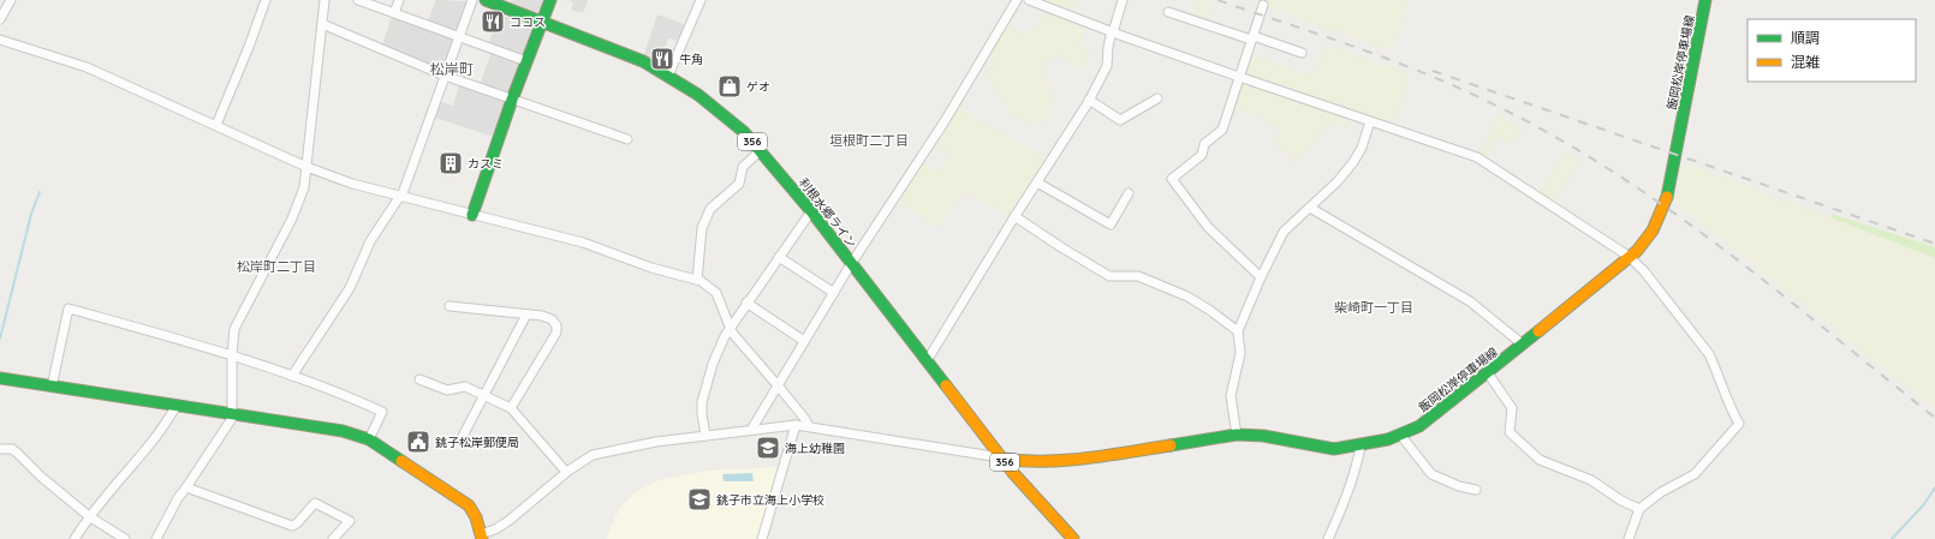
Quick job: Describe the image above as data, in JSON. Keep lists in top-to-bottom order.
{
  "streets": {
    "main road": ["飯岡松岸停車場線", "356", "利根水郷ライン"]
  },
  "crossings": [
    ["飯岡松岸停車場線", "利根水郷ライン"]
  ],
  "districts": [
    "松岸町",
    "垣根町二丁目",
    "松岸町二丁目",
    "柴崎町一丁目"
  ],
  "places": {
    "restaurant": ["ココス", "牛角"],
    "shop": ["ゲオ"],
    "building": ["カスミ"],
    "public building": ["銚子松岸郵便局"],
    "school or university": ["海上幼稚園", "銚子市立海上小学校"]
  },
  "legend": ["順調", "混雑"]
}
